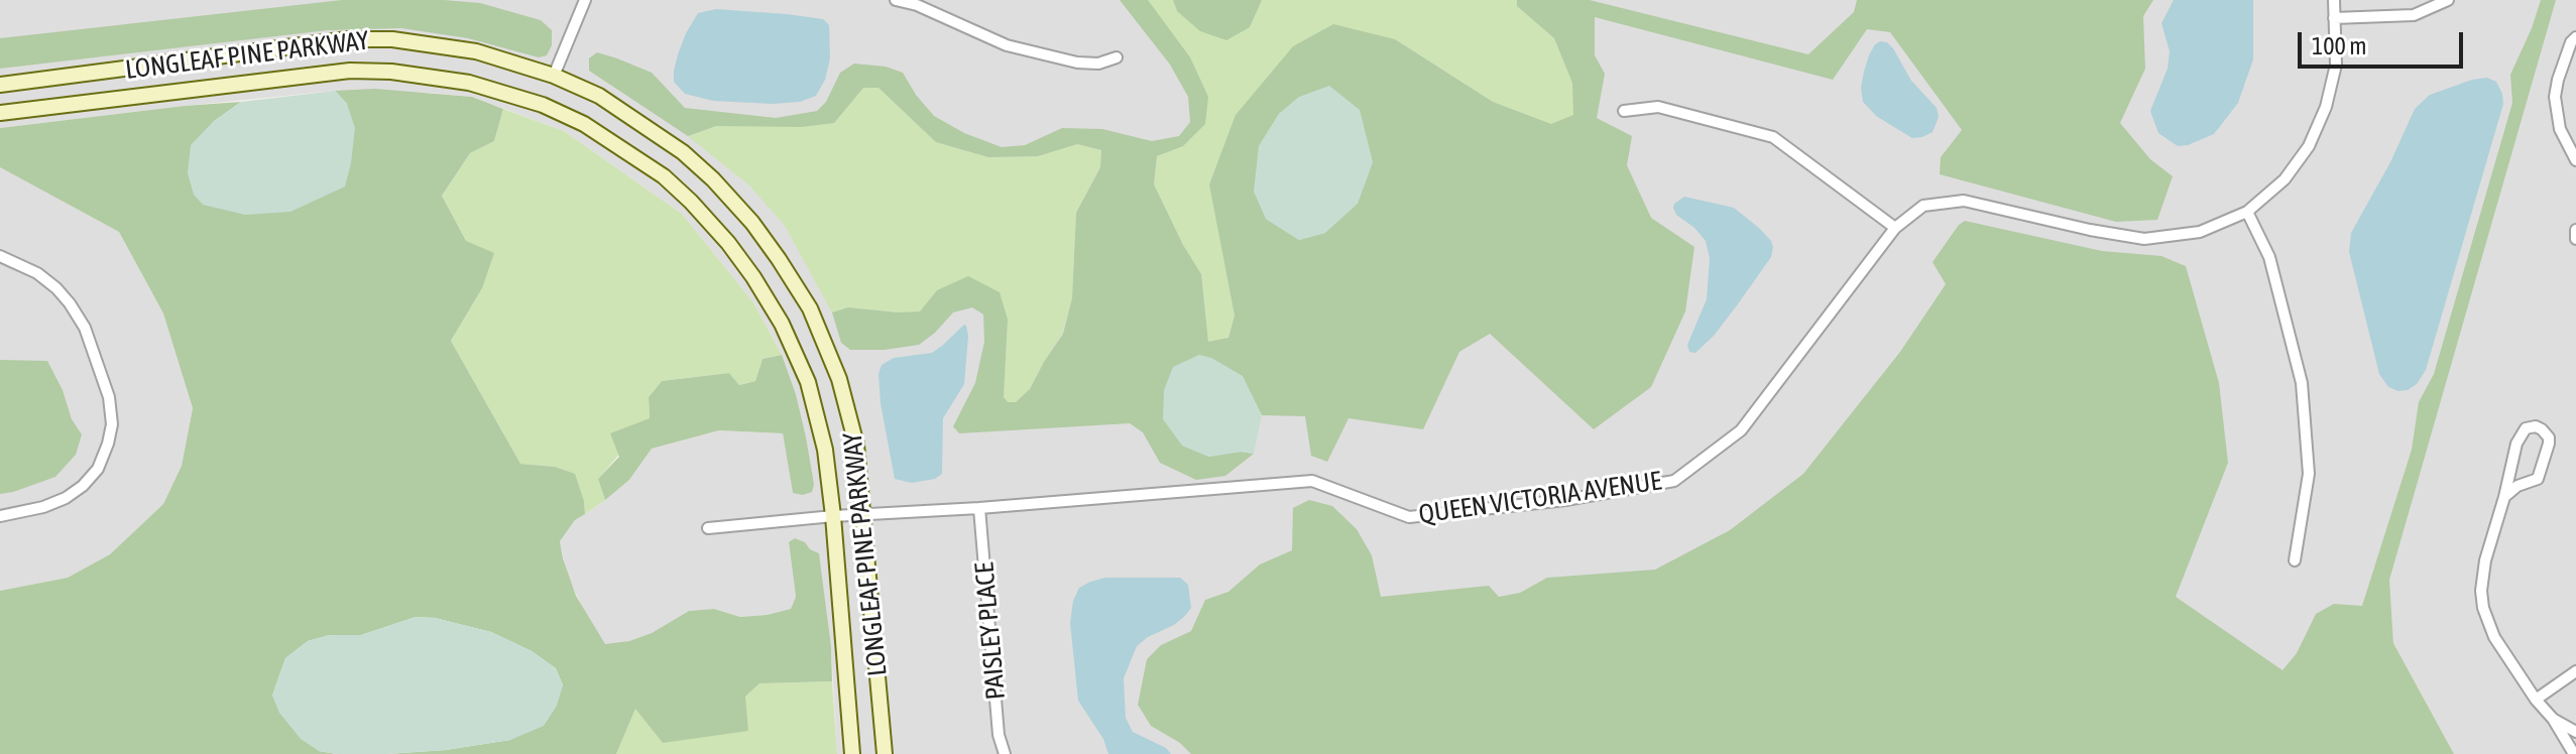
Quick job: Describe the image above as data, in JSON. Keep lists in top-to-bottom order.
{
  "streets": {
    "main road": ["LONGLEAF PINE PARKWAY"],
    "street": ["QUEEN VICTORIA AVENUE", "PAISLEY PLACE"]
  },
  "crossings": [
    ["LONGLEAF PINE PARKWAY", "QUEEN VICTORIA AVENUE"],
    ["QUEEN VICTORIA AVENUE", "PAISLEY PLACE"]
  ],
  "scale_bar": "100 m"
}
